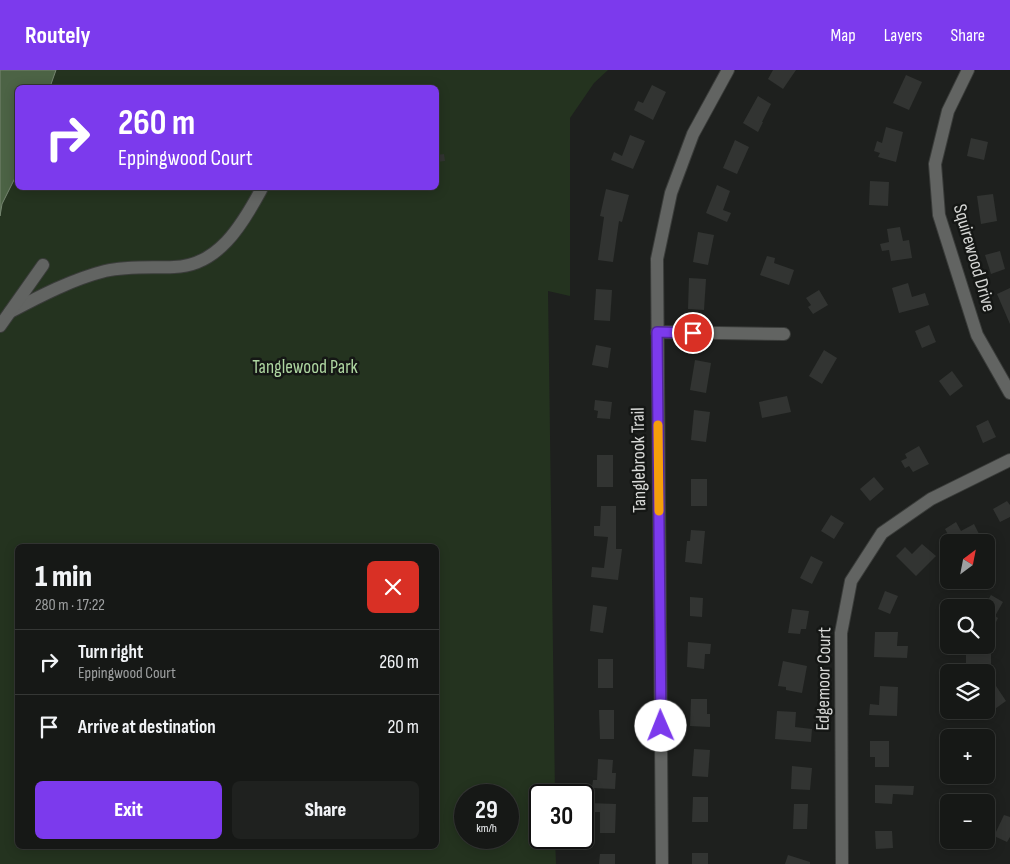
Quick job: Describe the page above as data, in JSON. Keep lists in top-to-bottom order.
{
  "streets": {
    "street": ["Squirewood Drive", "Tanglebrook Trail", "Edgemoor Court"]
  },
  "parks": ["Tanglewood Park"],
  "north": "top right",
  "page": {
    "header": "Routely",
    "nav": ["Map", "Layers", "Share"],
    "turn": ["260 m", "Eppingwood Court"],
    "map_buttons": ["+", "−"],
    "heading": ["1 min", "280 m · 17:22"],
    "list": [
      {
        "name": "Turn right",
        "note": "Eppingwood Court",
        "value": "260 m"
      },
      {
        "name": "Arrive at destination",
        "value": "20 m"
      }
    ],
    "buttons": ["Exit", "Share"],
    "speed": "29 km/h",
    "limit": "30"
  }
}
